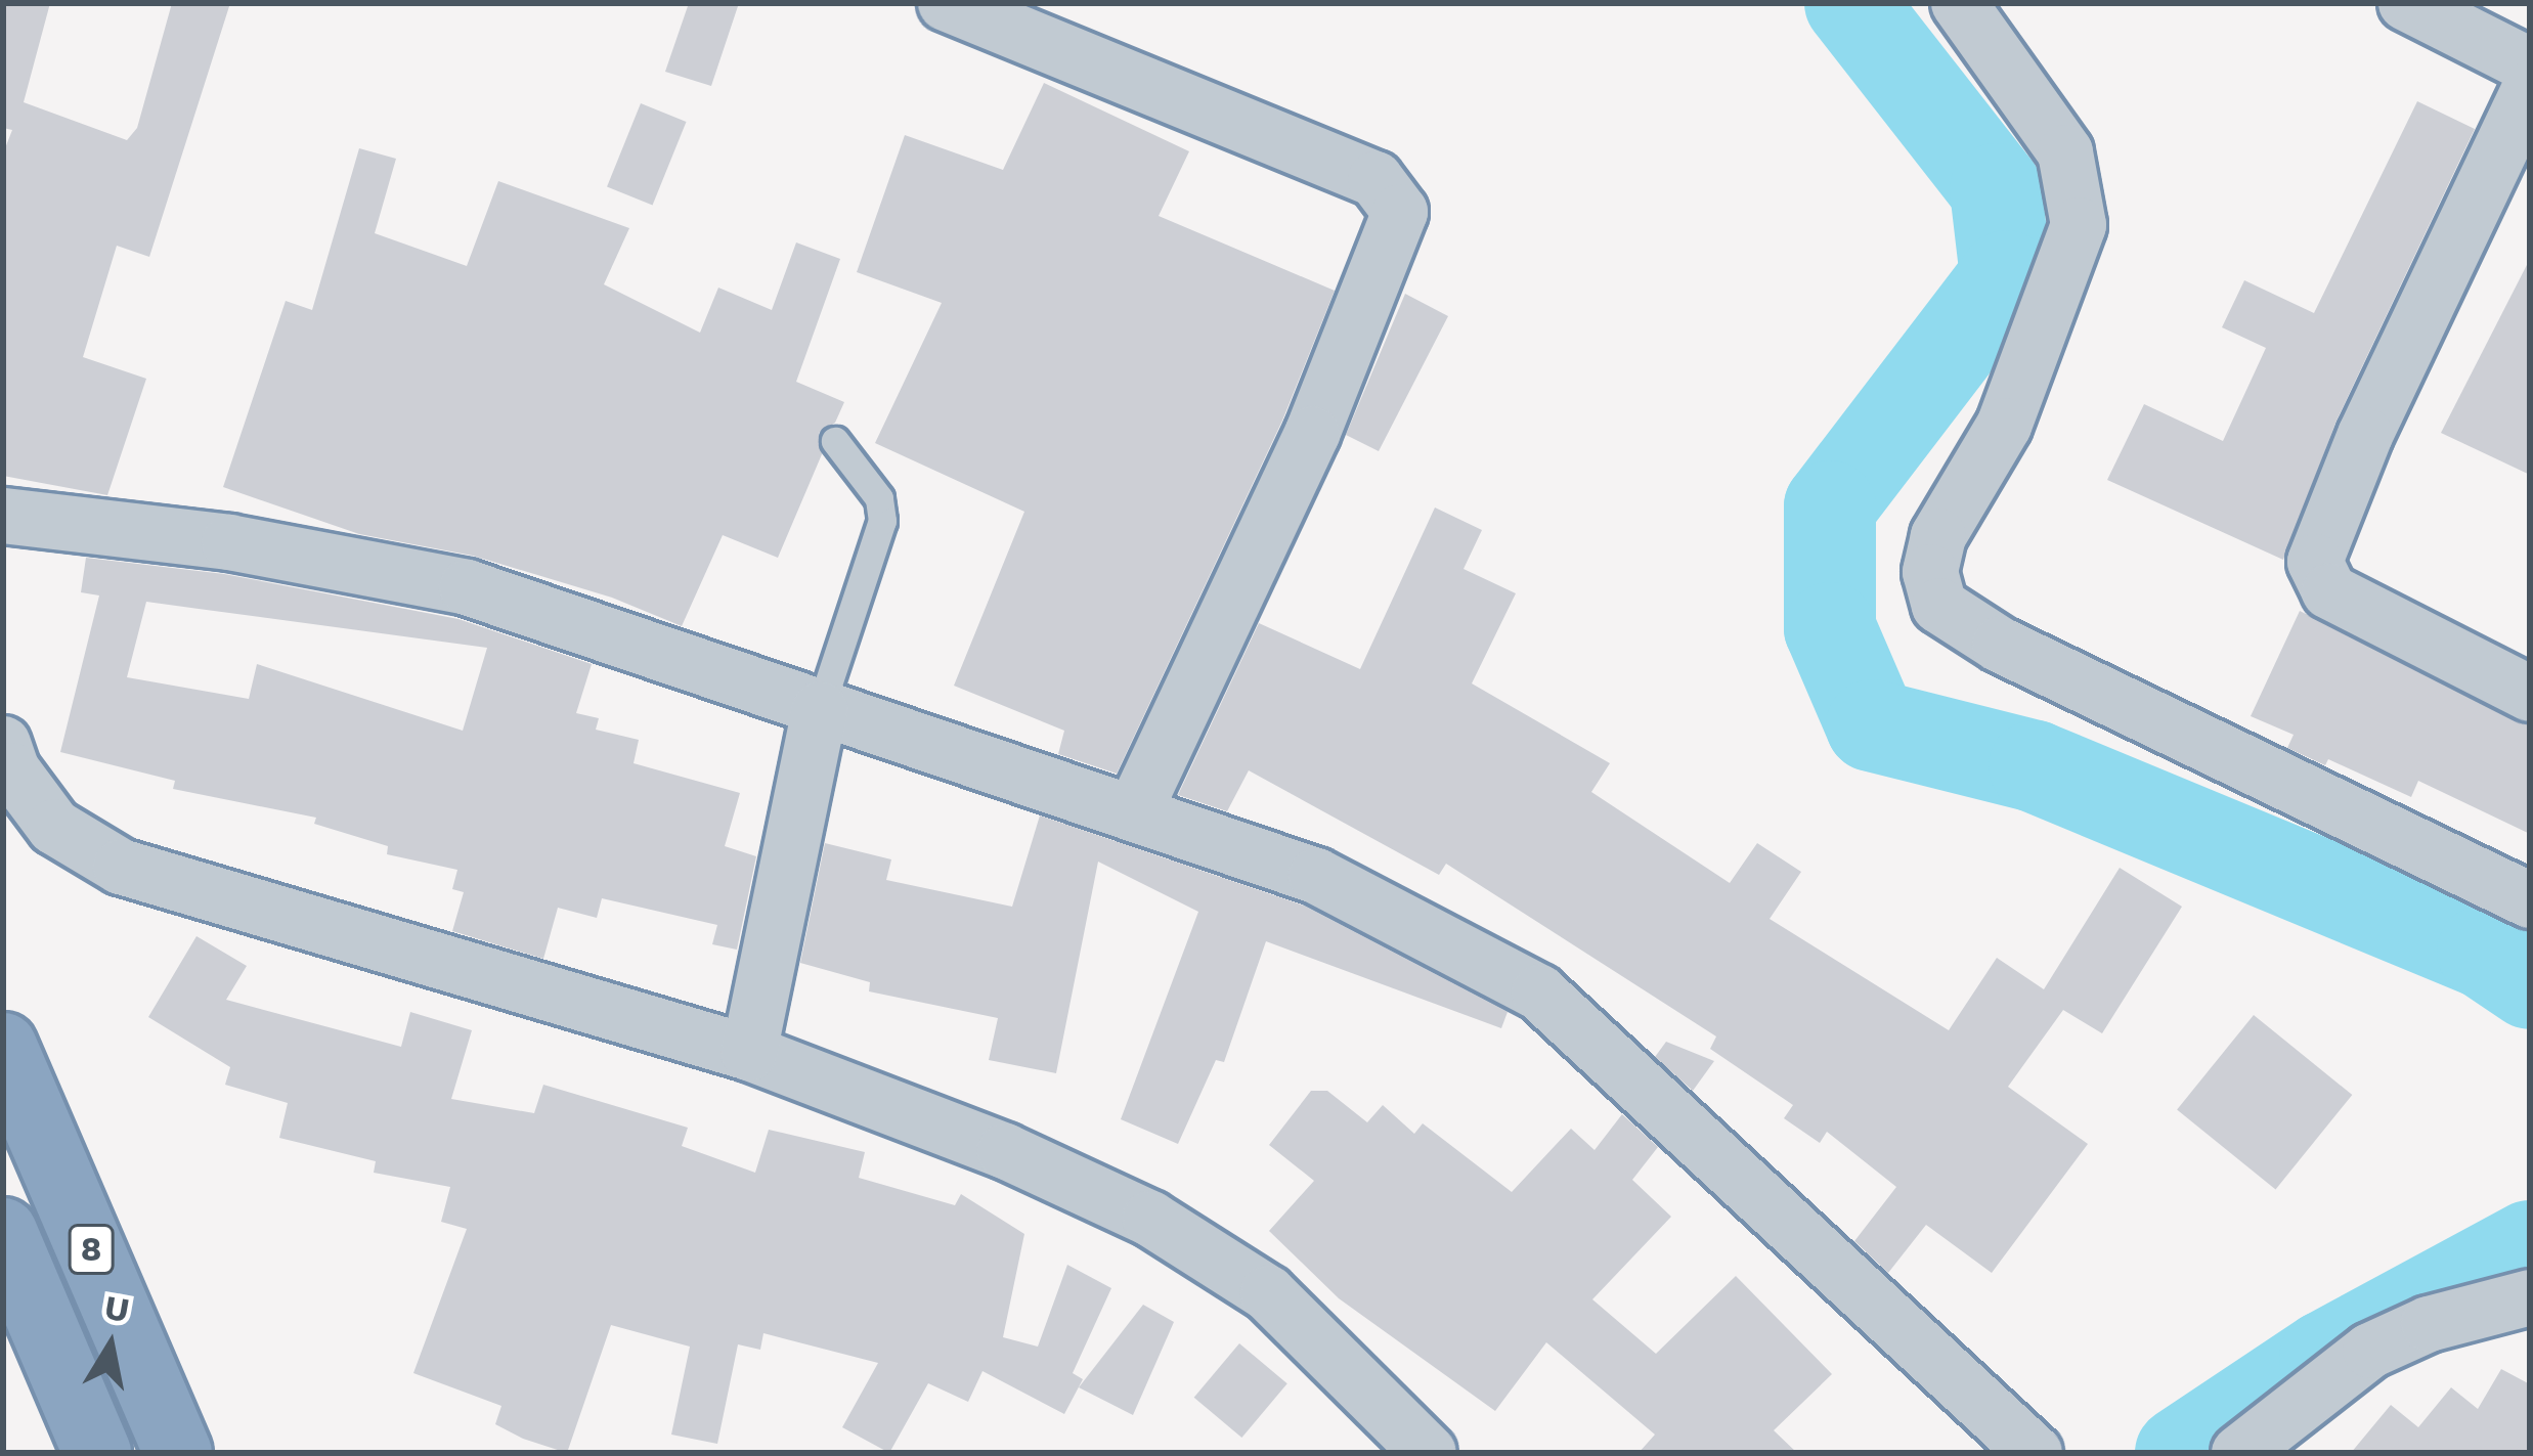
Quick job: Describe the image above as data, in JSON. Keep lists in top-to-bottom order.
{
  "streets": {
    "highway": ["8"]
  },
  "north": "top"
}
